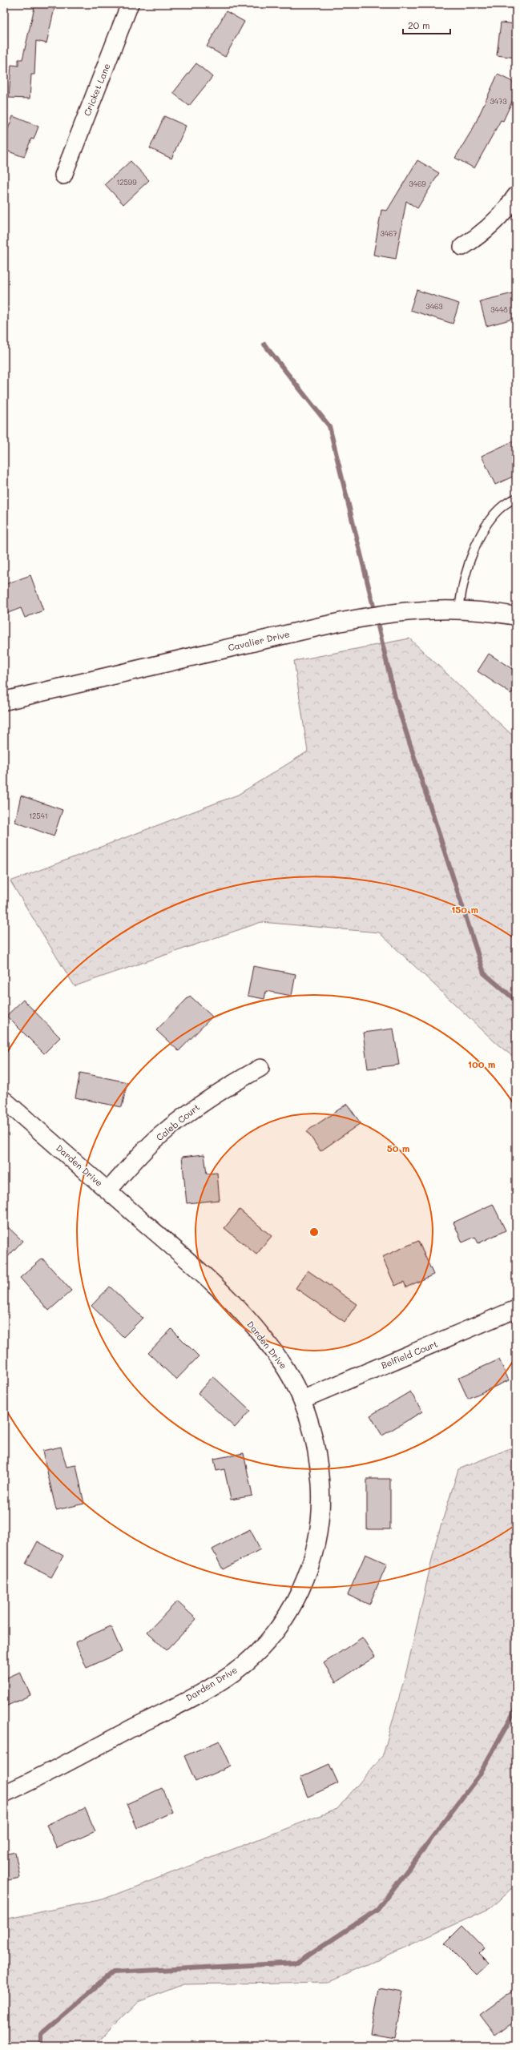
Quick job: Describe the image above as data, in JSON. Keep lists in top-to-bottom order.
{
  "streets": {
    "street": [
      "Cricket Lane",
      "Cavalier Drive",
      "Caleb Court",
      "Darden Drive",
      "Belfield Court"
    ]
  },
  "crossings": [
    ["Caleb Court", "Darden Drive"],
    ["Darden Drive", "Belfield Court"]
  ],
  "house_numbers": [
    "3473",
    "12599",
    "3469",
    "3467",
    "3463",
    "3448",
    "12541"
  ],
  "scale_bar": "20 m",
  "rings": ["150 m", "100 m", "50 m"]
}
